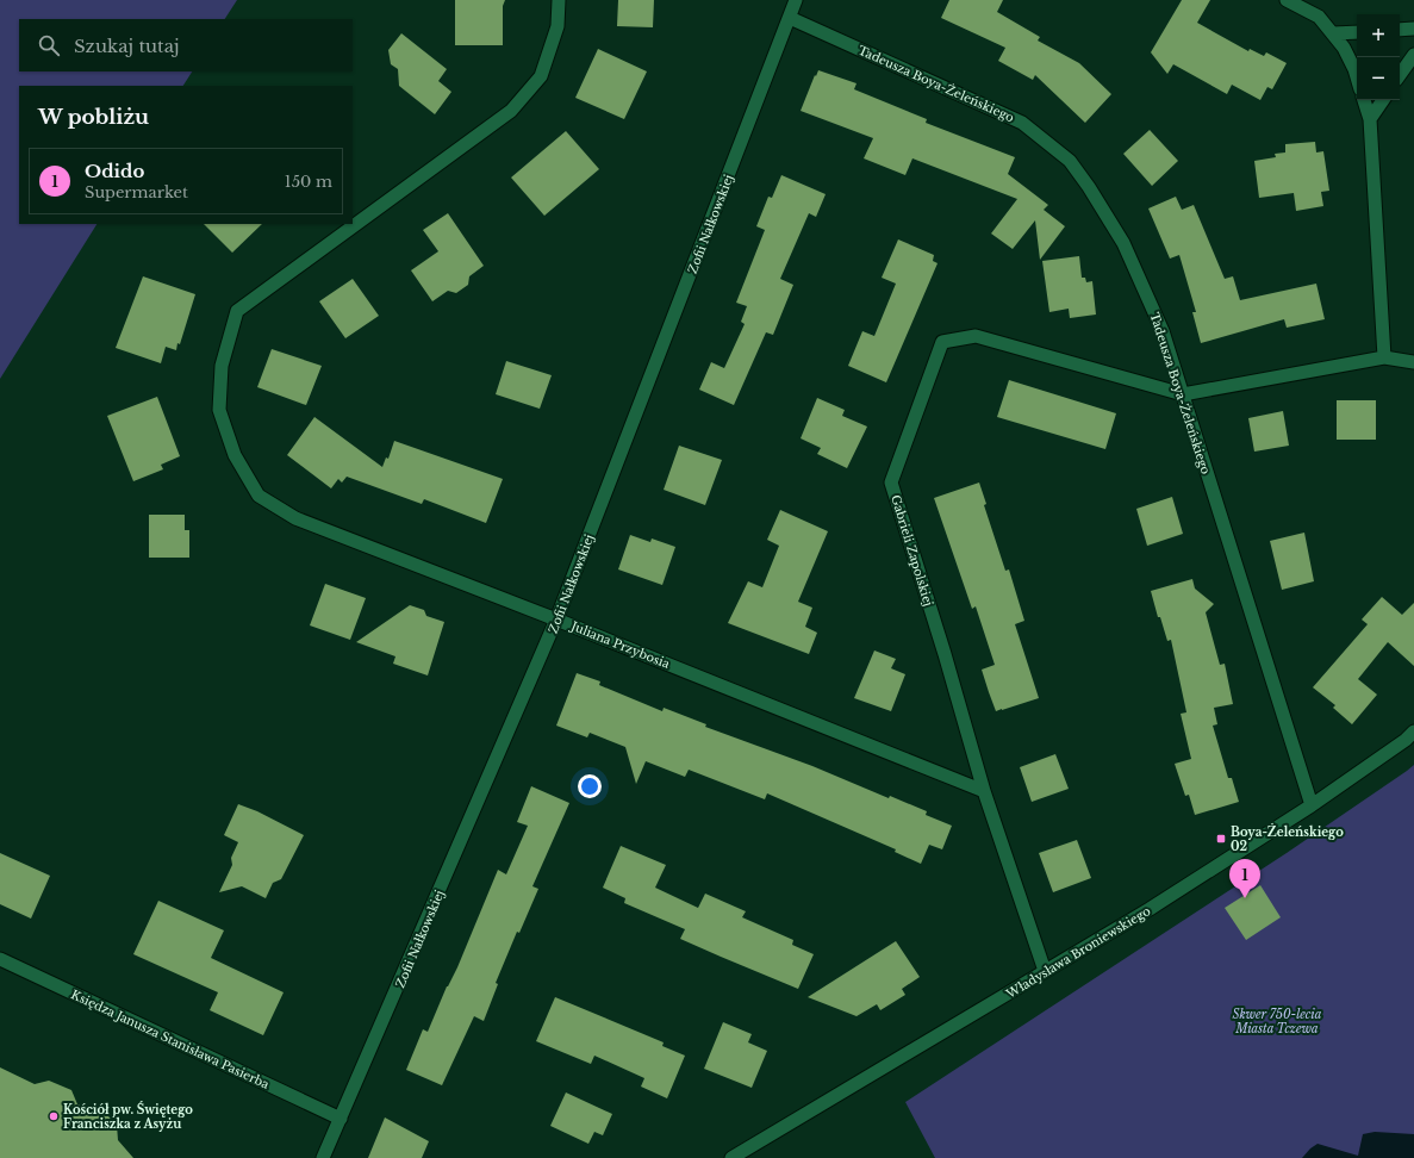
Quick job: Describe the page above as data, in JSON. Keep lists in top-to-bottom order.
{
  "streets": {
    "street": [
      "Tadeusza Boya-Żeleńskiego",
      "Zofii Nałkowskiej",
      "Gabrieli Zapolskiej",
      "Juliana Przybosia",
      "Władysława Broniewskiego",
      "Księdza Janusza Stanisława Pasierba"
    ]
  },
  "crossings": [
    ["Tadeusza Boya-Żeleńskiego", "Zofii Nałkowskiej"],
    ["Tadeusza Boya-Żeleńskiego", "Gabrieli Zapolskiej"],
    ["Tadeusza Boya-Żeleńskiego", "Władysława Broniewskiego"],
    ["Zofii Nałkowskiej", "Juliana Przybosia"],
    ["Zofii Nałkowskiej", "Księdza Janusza Stanisława Pasierba"],
    ["Gabrieli Zapolskiej", "Juliana Przybosia"],
    ["Gabrieli Zapolskiej", "Władysława Broniewskiego"]
  ],
  "parks": ["Skwer 750-lecia Miasta Tczewa"],
  "places": {
    "transit": ["Boya-Żeleńskiego 02"],
    "other": ["Kościół pw. Świętego Franciszka z Asyżu"]
  },
  "page": {
    "map_buttons": ["+", "−"],
    "search": "Szukaj tutaj",
    "heading": "W pobliżu",
    "list": [
      {
        "mark": "1",
        "name": "Odido",
        "note": "Supermarket",
        "value": "150 m"
      }
    ],
    "pins": "1"
  }
}
